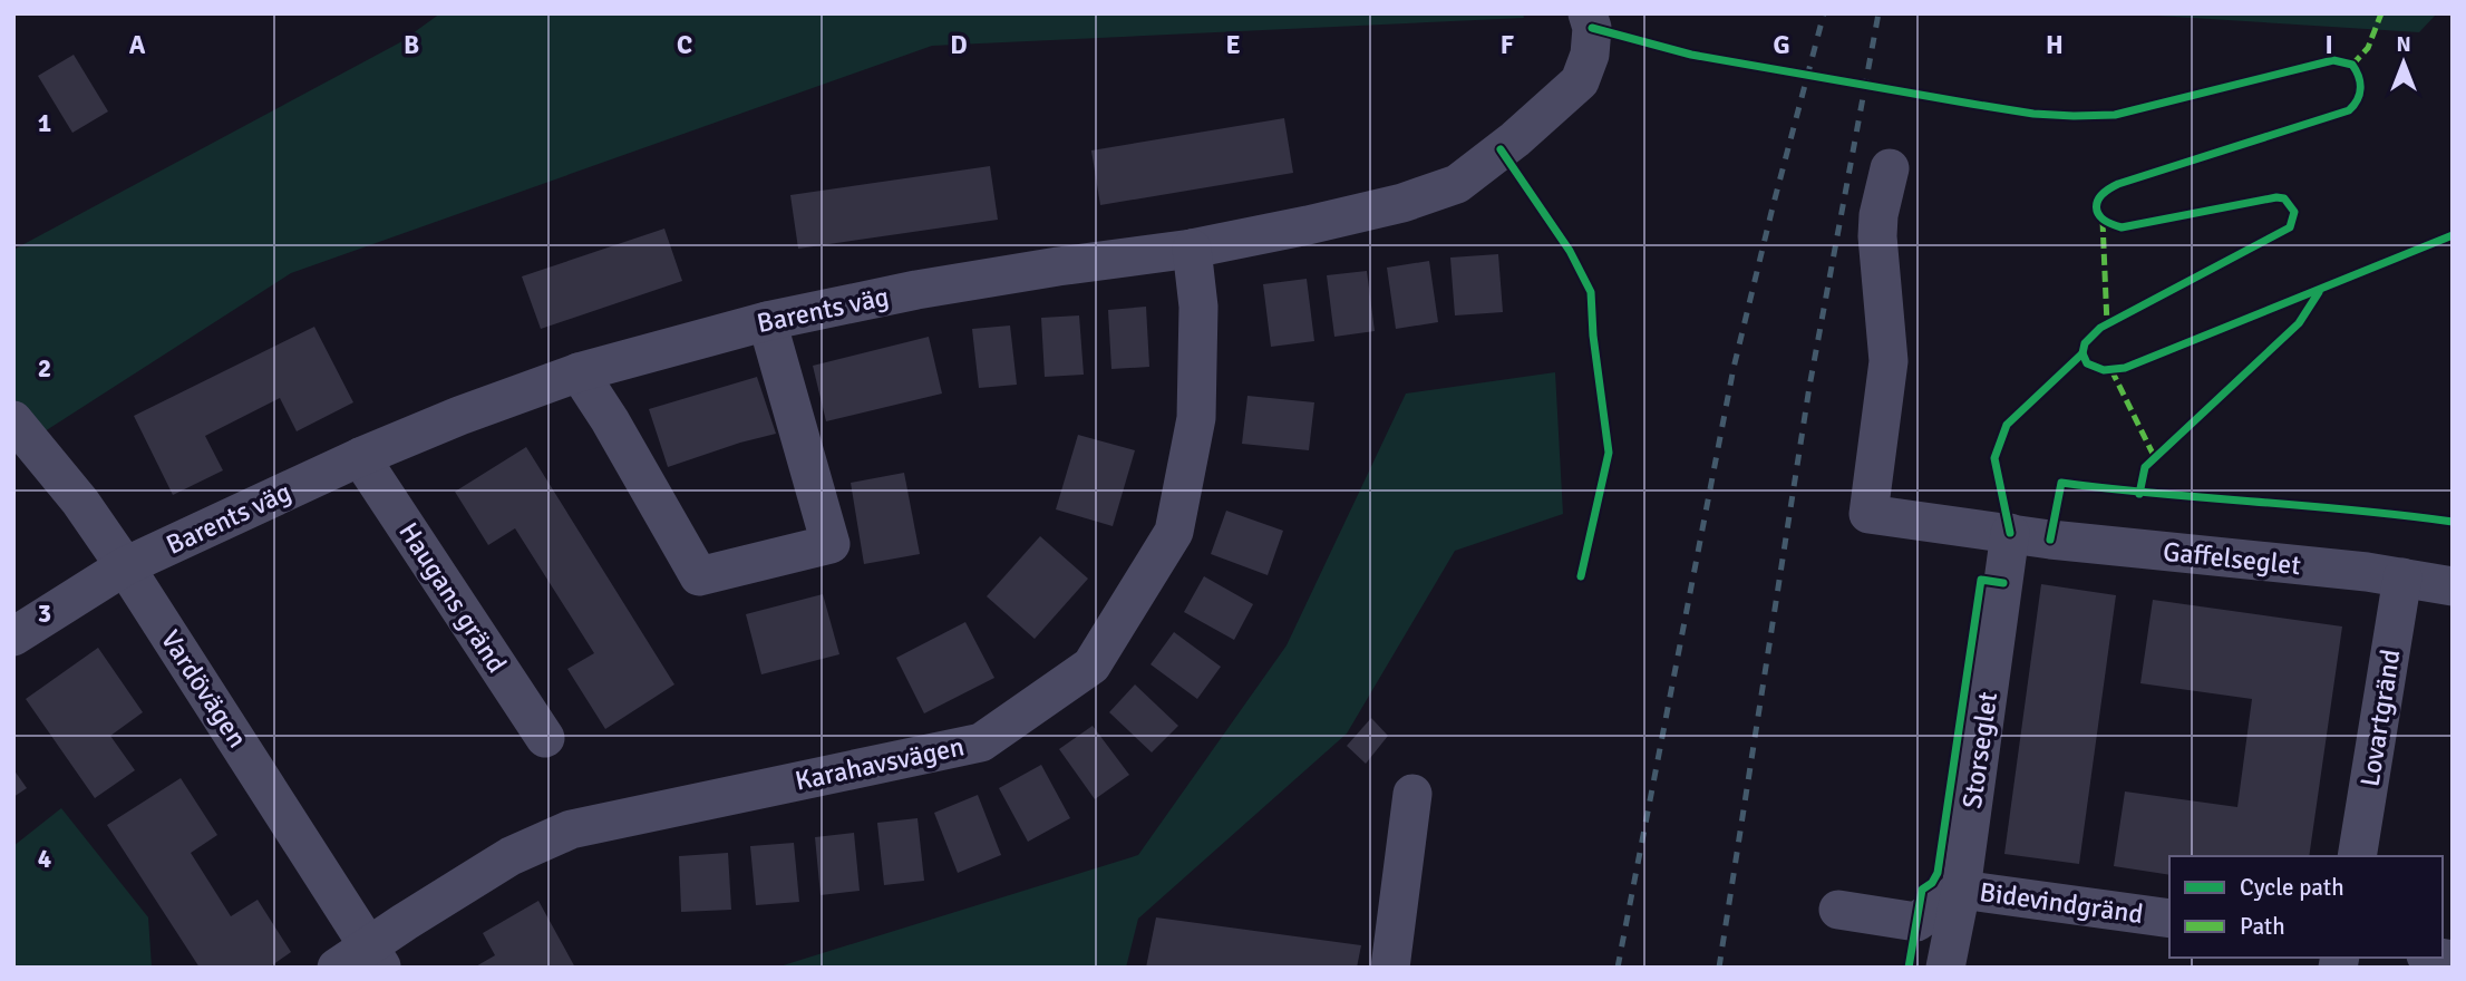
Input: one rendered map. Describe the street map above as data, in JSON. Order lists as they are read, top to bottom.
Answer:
{
  "streets": {
    "street": [
      "Barents väg",
      "Gaffelseglet",
      "Haugans gränd",
      "Vardövägen",
      "Lovartgränd",
      "Storseglet",
      "Karahavsvägen",
      "Bidevindgränd"
    ]
  },
  "crossings": [
    ["Barents väg", "Haugans gränd"],
    ["Barents väg", "Vardövägen"],
    ["Barents väg", "Karahavsvägen"],
    ["Gaffelseglet", "Lovartgränd"],
    ["Gaffelseglet", "Storseglet"],
    ["Vardövägen", "Karahavsvägen"],
    ["Storseglet", "Bidevindgränd"]
  ],
  "legend": ["Cycle path", "Path"],
  "north": "top",
  "grid": {
    "columns": [
      "A",
      "B",
      "C",
      "D",
      "E",
      "F",
      "G",
      "H",
      "I"
    ],
    "rows": [
      "1",
      "2",
      "3",
      "4"
    ]
  }
}
